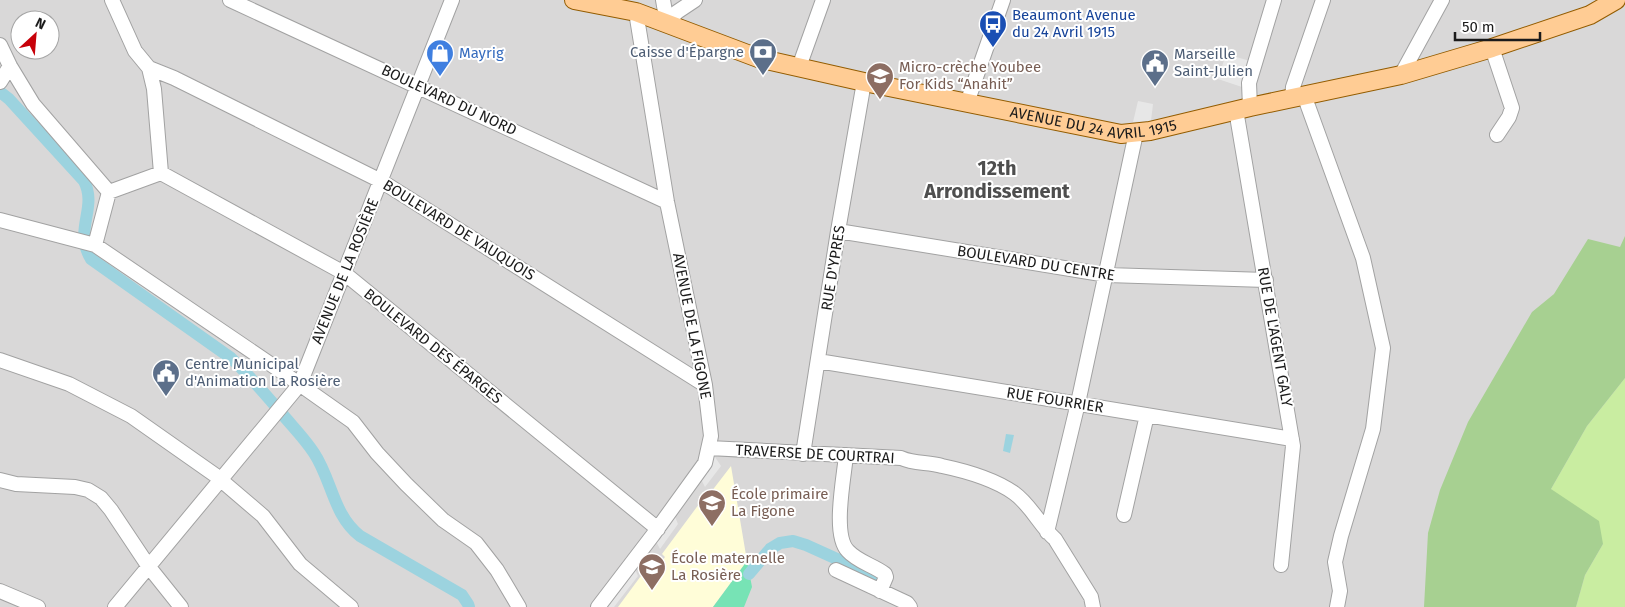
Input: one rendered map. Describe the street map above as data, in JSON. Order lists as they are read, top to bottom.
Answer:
{
  "streets": {
    "main road": ["AVENUE DU 24 AVRIL 1915"],
    "street": [
      "BOULEVARD DU NORD",
      "BOULEVARD DE VAUQUOIS",
      "BOULEVARD DU CENTRE",
      "RUE D'YPRES",
      "AVENUE DE LA ROSIÈRE",
      "AVENUE DE LA FIGONE",
      "RUE DE L'AGENT GALY",
      "BOULEVARD DES ÉPARGES",
      "RUE FOURRIER",
      "TRAVERSE DE COURTRAI"
    ]
  },
  "crossings": [
    ["BOULEVARD DU NORD", "AVENUE DE LA ROSIÈRE"],
    ["BOULEVARD DU NORD", "AVENUE DE LA FIGONE"],
    ["AVENUE DU 24 AVRIL 1915", "RUE D'YPRES"],
    ["AVENUE DU 24 AVRIL 1915", "AVENUE DE LA FIGONE"],
    ["AVENUE DU 24 AVRIL 1915", "RUE DE L'AGENT GALY"],
    ["BOULEVARD DE VAUQUOIS", "AVENUE DE LA ROSIÈRE"],
    ["BOULEVARD DE VAUQUOIS", "AVENUE DE LA FIGONE"],
    ["BOULEVARD DU CENTRE", "RUE D'YPRES"],
    ["BOULEVARD DU CENTRE", "RUE DE L'AGENT GALY"],
    ["RUE D'YPRES", "RUE FOURRIER"],
    ["RUE D'YPRES", "TRAVERSE DE COURTRAI"],
    ["AVENUE DE LA ROSIÈRE", "BOULEVARD DES ÉPARGES"],
    ["AVENUE DE LA FIGONE", "BOULEVARD DES ÉPARGES"],
    ["AVENUE DE LA FIGONE", "TRAVERSE DE COURTRAI"],
    ["RUE DE L'AGENT GALY", "RUE FOURRIER"]
  ],
  "districts": ["12th Arrondissement"],
  "places": {
    "bus stop": ["Beaumont Avenue du 24 Avril 1915"],
    "bank": ["Caisse d'Épargne"],
    "shop": ["Mayrig"],
    "public building": ["Marseille Saint-Julien", "Centre Municipal d'Animation La Rosière"],
    "school or university": ["Micro-crèche Youbee For Kids “Anahit”", "École primaire La Figone", "École maternelle La Rosière"]
  },
  "scale_bar": "50 m",
  "north": "top right"
}
